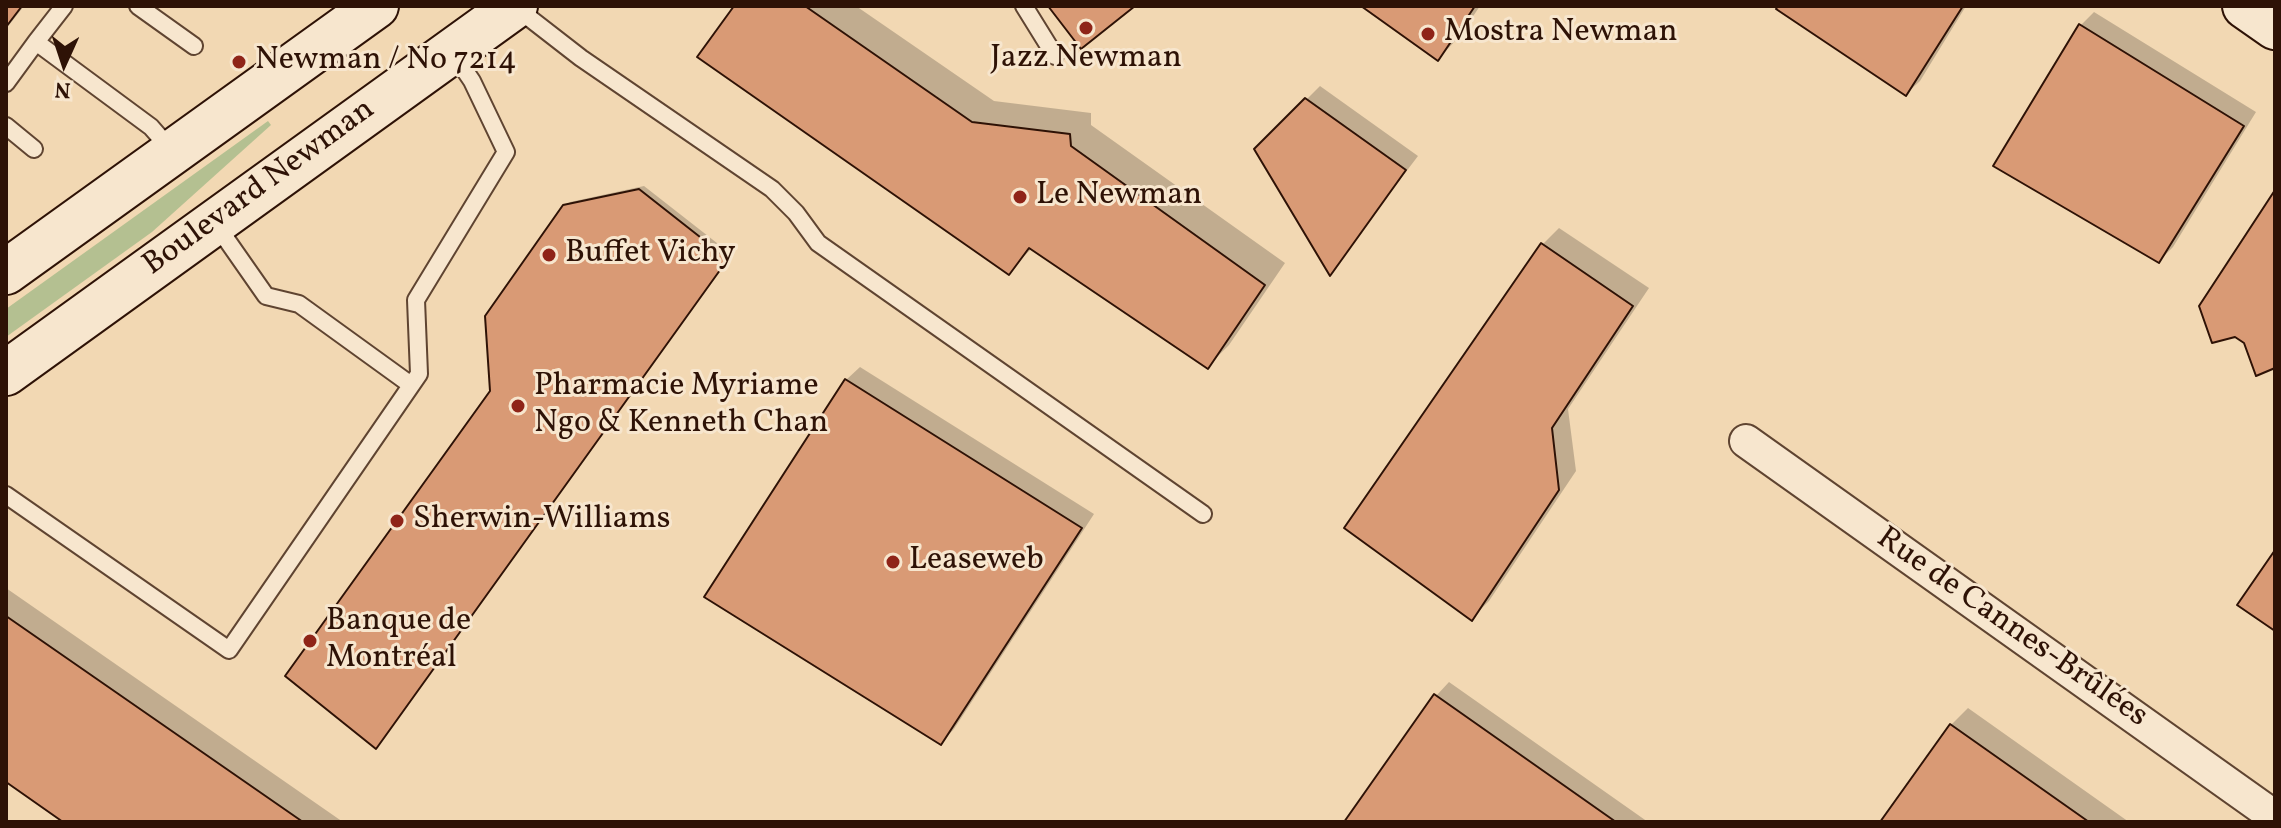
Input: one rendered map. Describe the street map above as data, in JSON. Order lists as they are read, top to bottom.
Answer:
{
  "streets": {
    "main road": ["Boulevard Newman"],
    "street": ["Rue de Cannes-Brûlées"]
  },
  "places": [
    "Jazz Newman",
    "Mostra Newman",
    "Newman / No 7214",
    "Le Newman",
    "Buffet Vichy",
    "Pharmacie Myriame Ngo & Kenneth Chan",
    "Sherwin-Williams",
    "Leaseweb",
    "Banque de Montréal"
  ],
  "north": "bottom"
}
